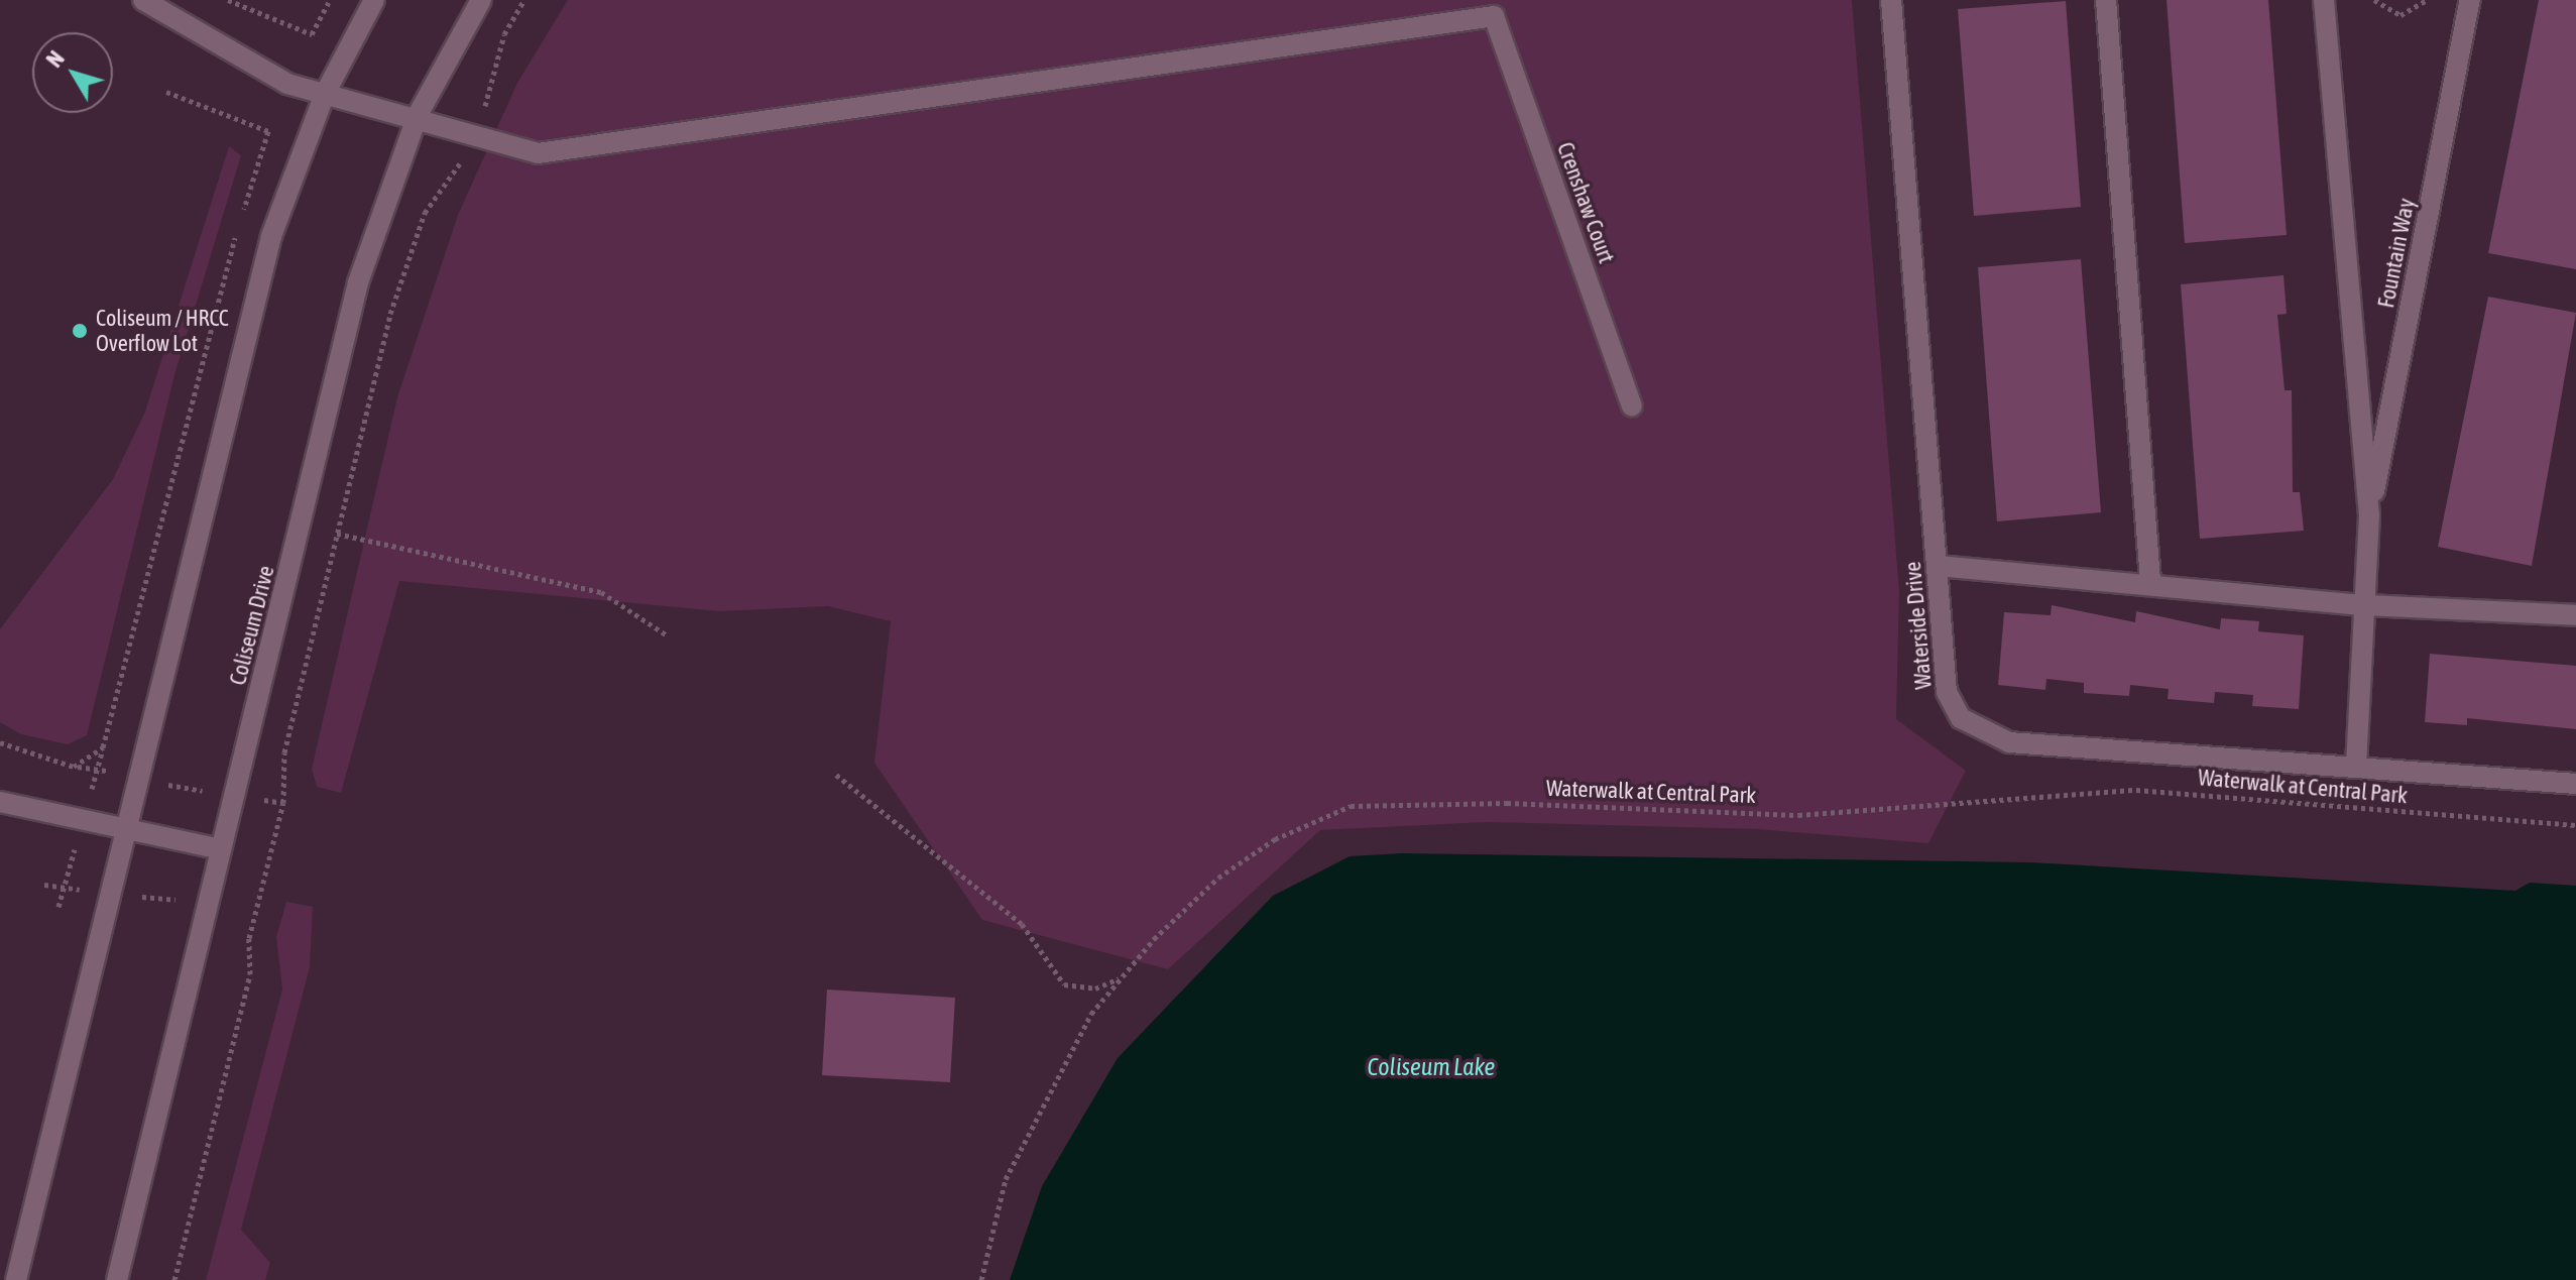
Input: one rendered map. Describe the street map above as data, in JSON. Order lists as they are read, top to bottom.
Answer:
{
  "streets": {
    "street": [
      "Crenshaw Court",
      "Fountain Way",
      "Coliseum Drive",
      "Waterside Drive"
    ],
    "path": ["Waterwalk at Central Park"]
  },
  "crossings": [
    ["Fountain Way", "Waterside Drive"]
  ],
  "water": ["Coliseum Lake"],
  "places": ["Coliseum / HRCC Overflow Lot"],
  "north": "top left"
}
